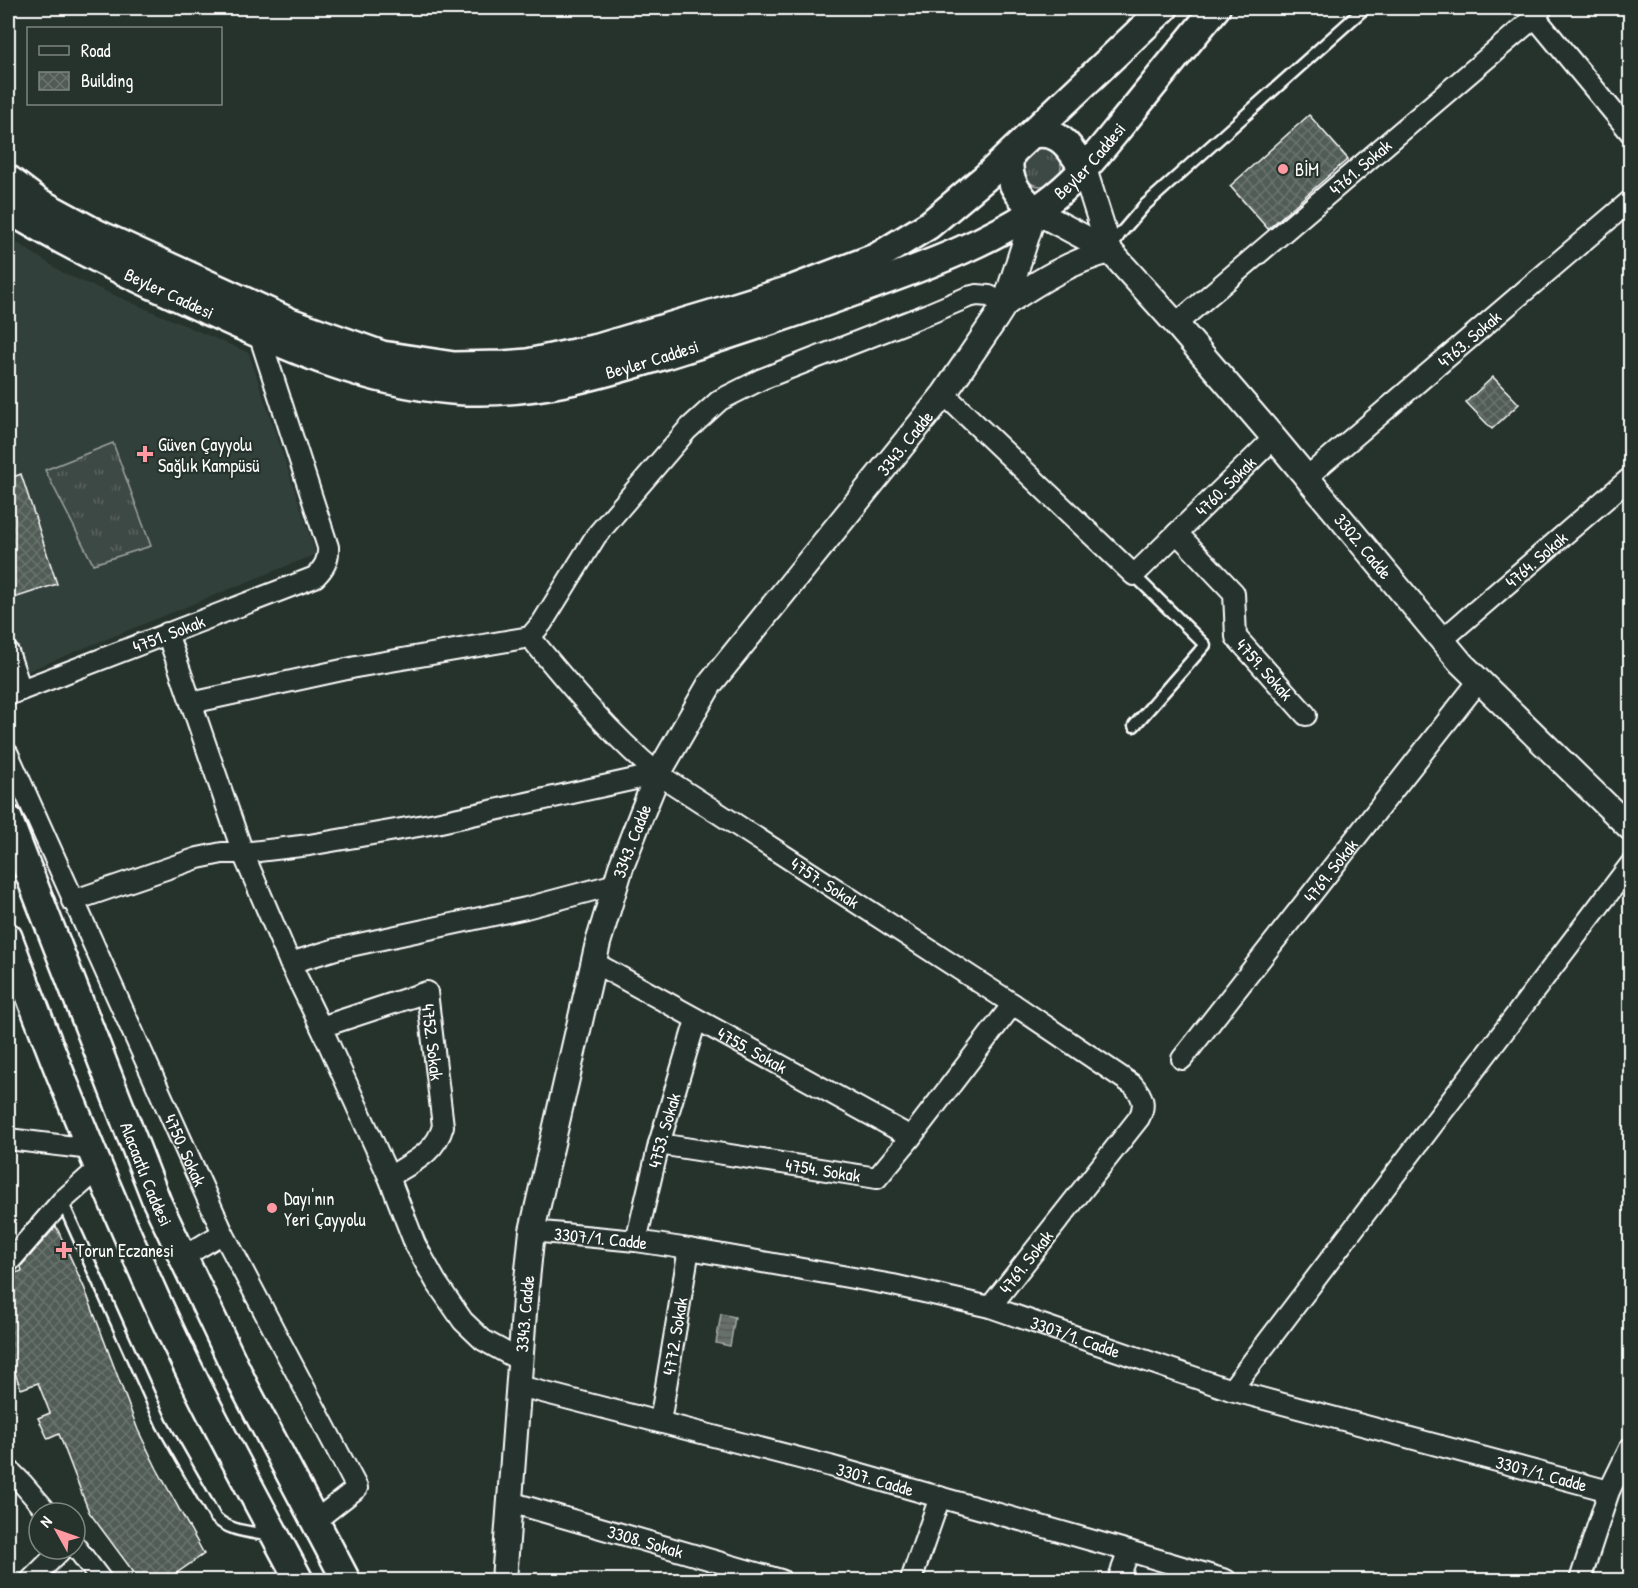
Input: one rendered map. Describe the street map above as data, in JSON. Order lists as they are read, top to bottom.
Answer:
{
  "streets": {
    "main road": ["Beyler Caddesi", "Alacaatlı Caddesi"],
    "street": [
      "4761. Sokak",
      "4763. Sokak",
      "3343. Cadde",
      "4760. Sokak",
      "3302. Cadde",
      "4764. Sokak",
      "4751. Sokak",
      "4759. Sokak",
      "4769. Sokak",
      "4757. Sokak",
      "4752. Sokak",
      "4755. Sokak",
      "4753. Sokak",
      "4750. Sokak",
      "4754. Sokak",
      "3307/1. Cadde",
      "4772. Sokak",
      "3307. Cadde",
      "3308. Sokak"
    ]
  },
  "crossings": [
    ["Beyler Caddesi", "3343. Cadde"],
    ["Beyler Caddesi", "3302. Cadde"],
    ["Beyler Caddesi", "4751. Sokak"],
    ["4761. Sokak", "3302. Cadde"],
    ["4763. Sokak", "3302. Cadde"],
    ["3343. Cadde", "3302. Cadde"],
    ["3343. Cadde", "4757. Sokak"],
    ["3343. Cadde", "4755. Sokak"],
    ["3343. Cadde", "3307/1. Cadde"],
    ["3343. Cadde", "3307. Cadde"],
    ["3343. Cadde", "3308. Sokak"],
    ["4760. Sokak", "3302. Cadde"],
    ["4760. Sokak", "4759. Sokak"],
    ["3302. Cadde", "4764. Sokak"],
    ["3302. Cadde", "4769. Sokak"],
    ["4769. Sokak", "4757. Sokak"],
    ["4769. Sokak", "3307/1. Cadde"],
    ["4757. Sokak", "4754. Sokak"],
    ["4755. Sokak", "4753. Sokak"],
    ["4755. Sokak", "4754. Sokak"],
    ["4753. Sokak", "4754. Sokak"],
    ["4753. Sokak", "3307/1. Cadde"],
    ["4750. Sokak", "Alacaatlı Caddesi"],
    ["3307/1. Cadde", "4772. Sokak"],
    ["4772. Sokak", "3307. Cadde"]
  ],
  "places": {
    "other": ["BİM", "Dayı'nın Yeri Çayyolu"],
    "health": ["Güven Çayyolu Sağlık Kampüsü", "Torun Eczanesi"]
  },
  "legend": ["Road", "Building"],
  "north": "top left"
}
